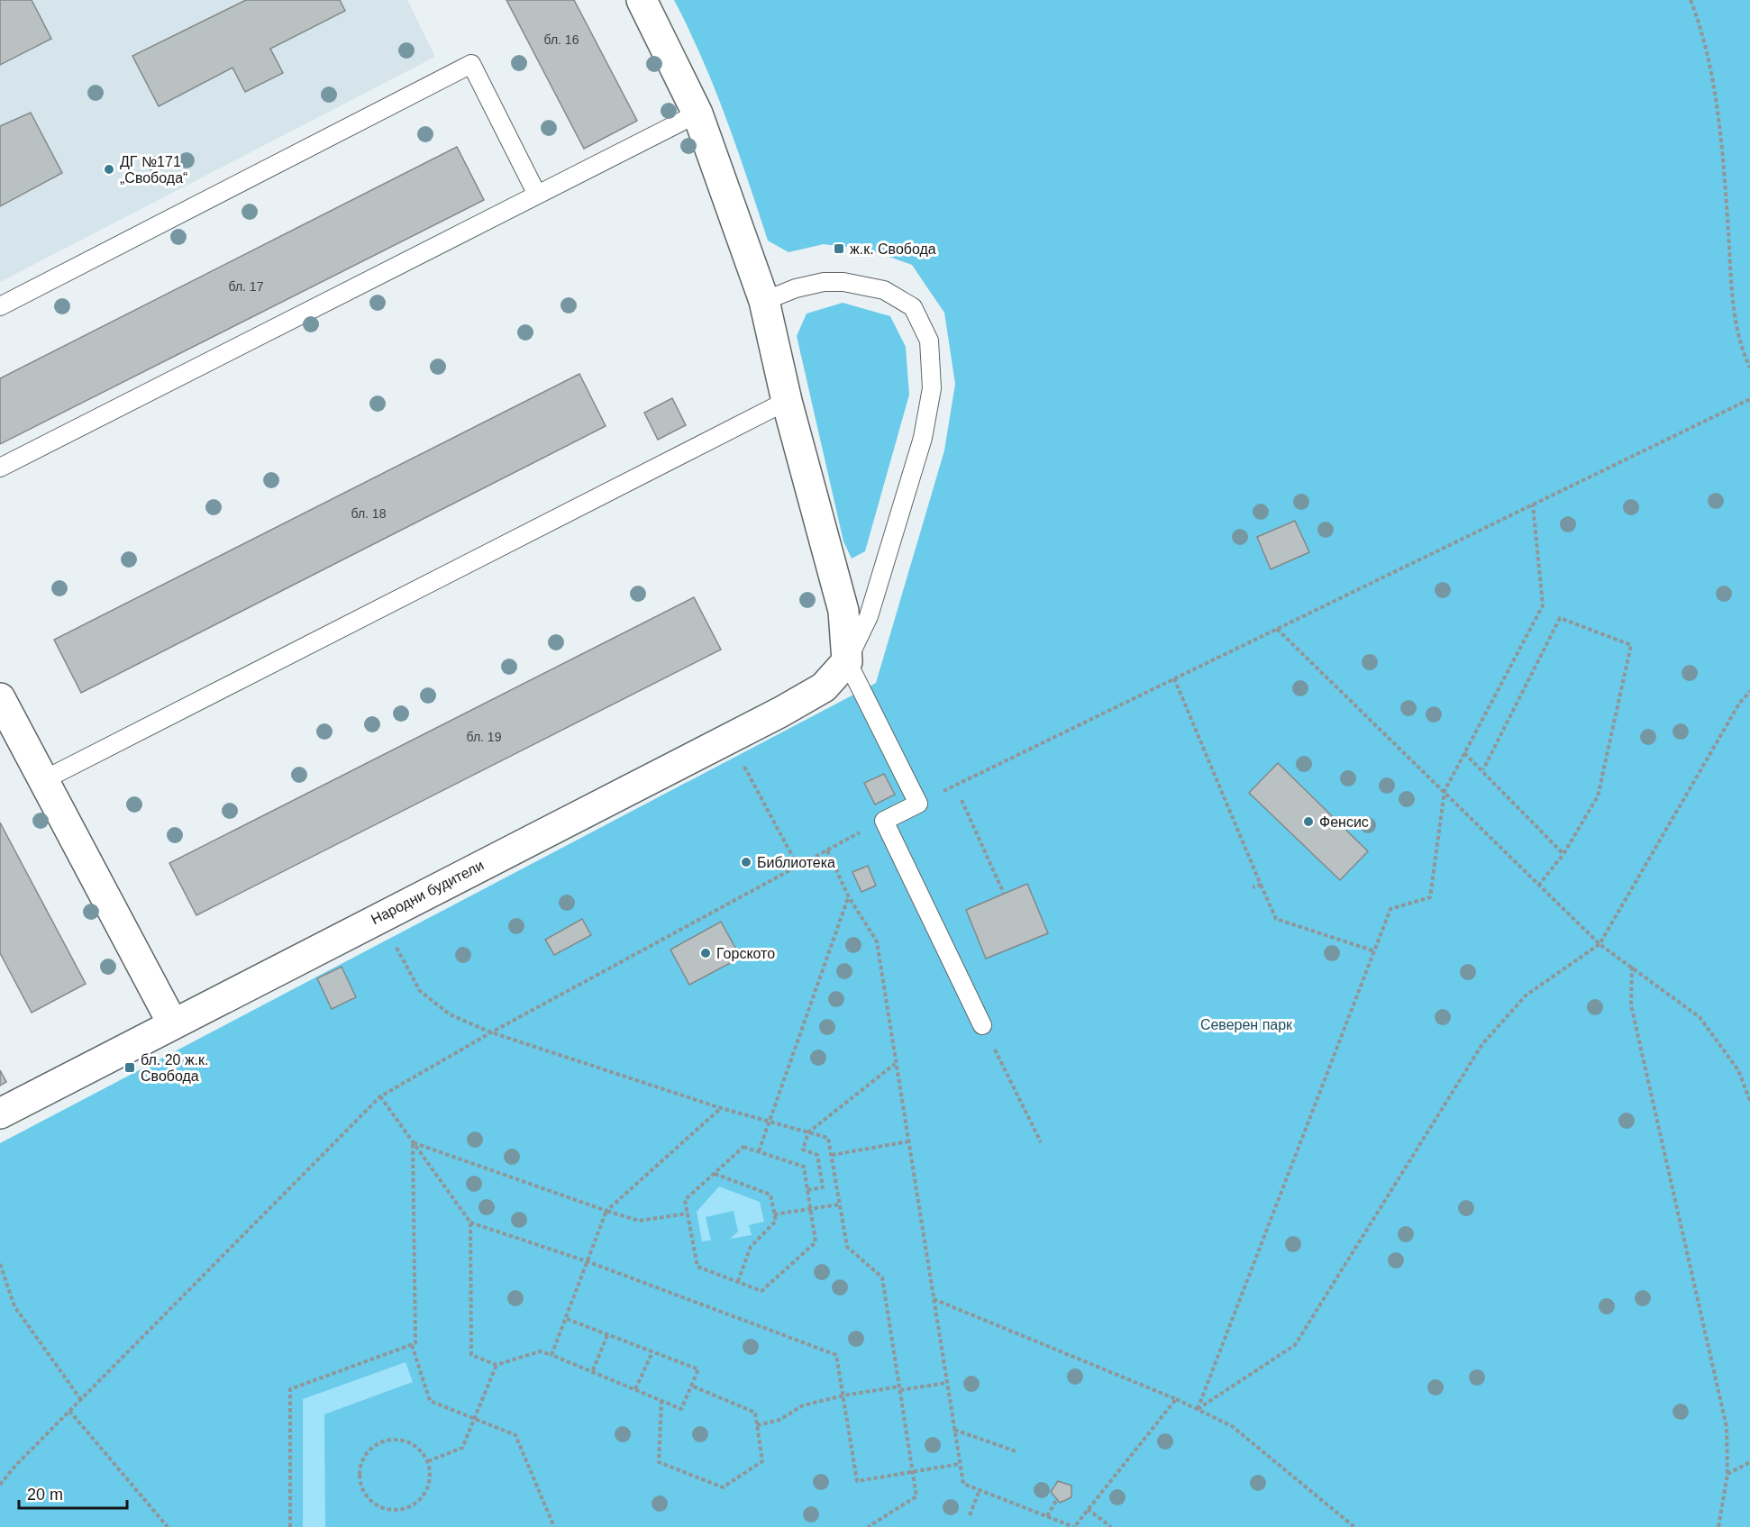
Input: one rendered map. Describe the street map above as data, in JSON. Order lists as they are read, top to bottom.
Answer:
{
  "streets": {
    "street": ["Народни будители"]
  },
  "parks": ["Северен парк"],
  "places": {
    "other": [
      "ДГ №171 „Свобода“",
      "Фенсис",
      "Библиотека",
      "Горското"
    ],
    "transit": ["ж.к. Свобода", "бл. 20 ж.к. Свобода"]
  },
  "house_numbers": [
    "бл. 16",
    "бл. 17",
    "бл. 18",
    "бл. 19"
  ],
  "scale_bar": "20 m"
}
